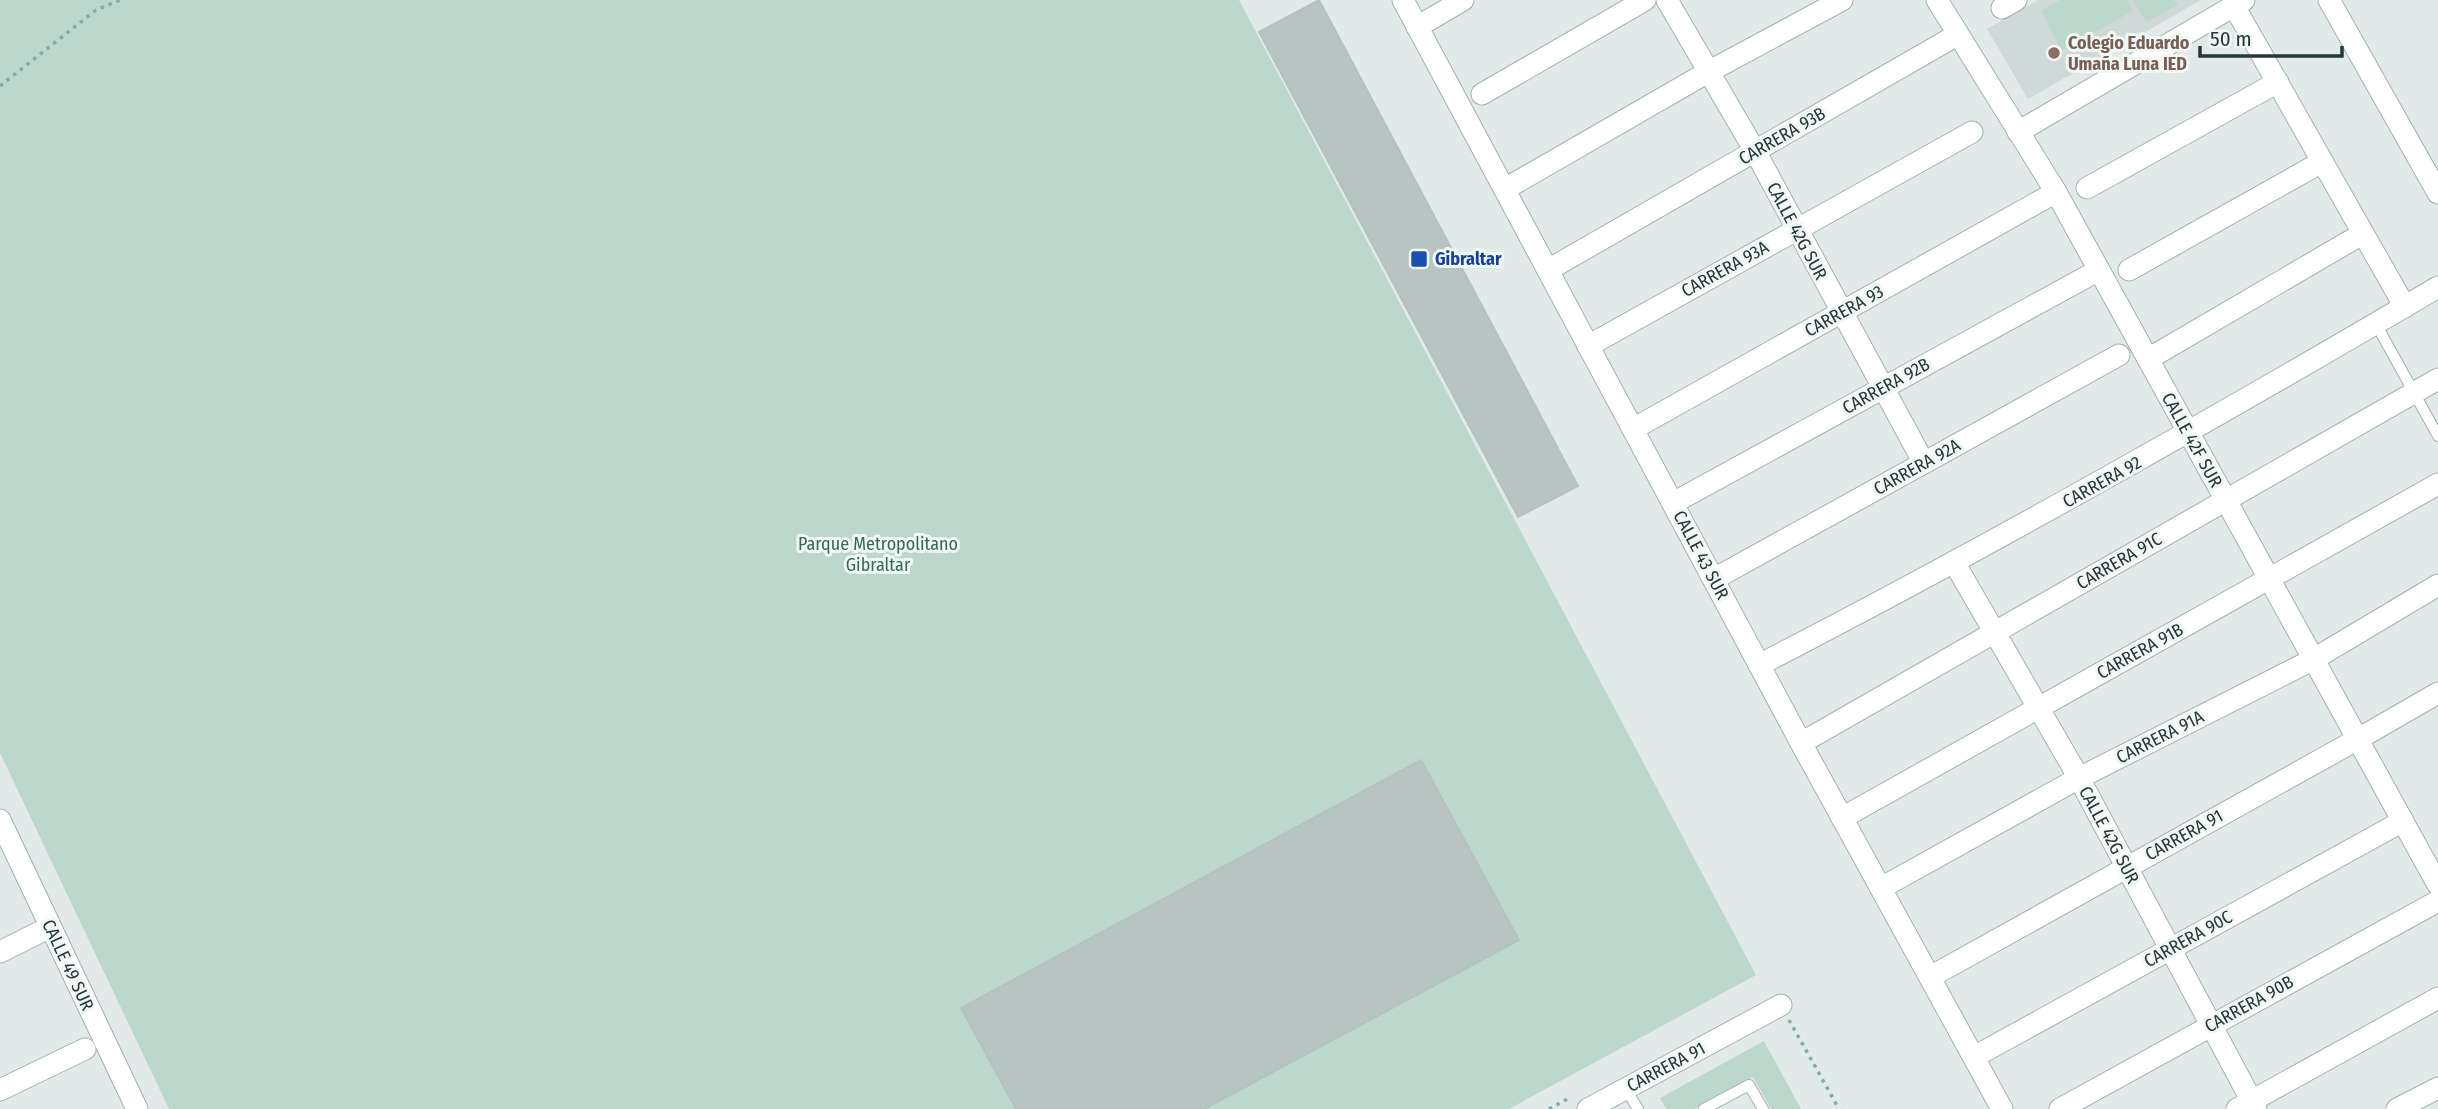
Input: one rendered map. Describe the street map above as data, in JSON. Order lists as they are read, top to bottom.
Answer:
{
  "streets": {
    "street": [
      "CARRERA 93B",
      "CALLE 42G SUR",
      "CARRERA 93A",
      "CARRERA 93",
      "CARRERA 92B",
      "CALLE 42F SUR",
      "CARRERA 92A",
      "CARRERA 92",
      "CALLE 43 SUR",
      "CARRERA 91C",
      "CARRERA 91B",
      "CARRERA 91A",
      "CARRERA 91",
      "CARRERA 90C",
      "CALLE 49 SUR",
      "CARRERA 90B"
    ]
  },
  "crossings": [
    ["CARRERA 93B", "CALLE 42G SUR"],
    ["CARRERA 93B", "CALLE 42F SUR"],
    ["CARRERA 93B", "CALLE 43 SUR"],
    ["CALLE 42G SUR", "CARRERA 93A"],
    ["CALLE 42G SUR", "CARRERA 93"],
    ["CALLE 42G SUR", "CARRERA 92B"],
    ["CALLE 42G SUR", "CARRERA 92A"],
    ["CALLE 42G SUR", "CARRERA 92"],
    ["CALLE 42G SUR", "CARRERA 91C"],
    ["CALLE 42G SUR", "CARRERA 91B"],
    ["CALLE 42G SUR", "CARRERA 91A"],
    ["CALLE 42G SUR", "CARRERA 91"],
    ["CALLE 42G SUR", "CARRERA 90C"],
    ["CALLE 42G SUR", "CARRERA 90B"],
    ["CARRERA 93A", "CALLE 43 SUR"],
    ["CARRERA 93", "CALLE 42F SUR"],
    ["CARRERA 93", "CALLE 43 SUR"],
    ["CARRERA 92B", "CALLE 42F SUR"],
    ["CARRERA 92B", "CALLE 43 SUR"],
    ["CALLE 42F SUR", "CARRERA 92"],
    ["CALLE 42F SUR", "CARRERA 91C"],
    ["CALLE 42F SUR", "CARRERA 91B"],
    ["CALLE 42F SUR", "CARRERA 91A"],
    ["CALLE 42F SUR", "CARRERA 91"],
    ["CALLE 42F SUR", "CARRERA 90C"],
    ["CARRERA 92A", "CALLE 43 SUR"],
    ["CARRERA 92", "CALLE 43 SUR"],
    ["CALLE 43 SUR", "CARRERA 91C"],
    ["CALLE 43 SUR", "CARRERA 91B"],
    ["CALLE 43 SUR", "CARRERA 91A"],
    ["CALLE 43 SUR", "CARRERA 91"],
    ["CALLE 43 SUR", "CARRERA 90C"]
  ],
  "parks": ["Parque Metropolitano Gibraltar"],
  "places": {
    "other": ["Colegio Eduardo Umaña Luna IED"],
    "transit": ["Gibraltar"]
  },
  "scale_bar": "50 m"
}
